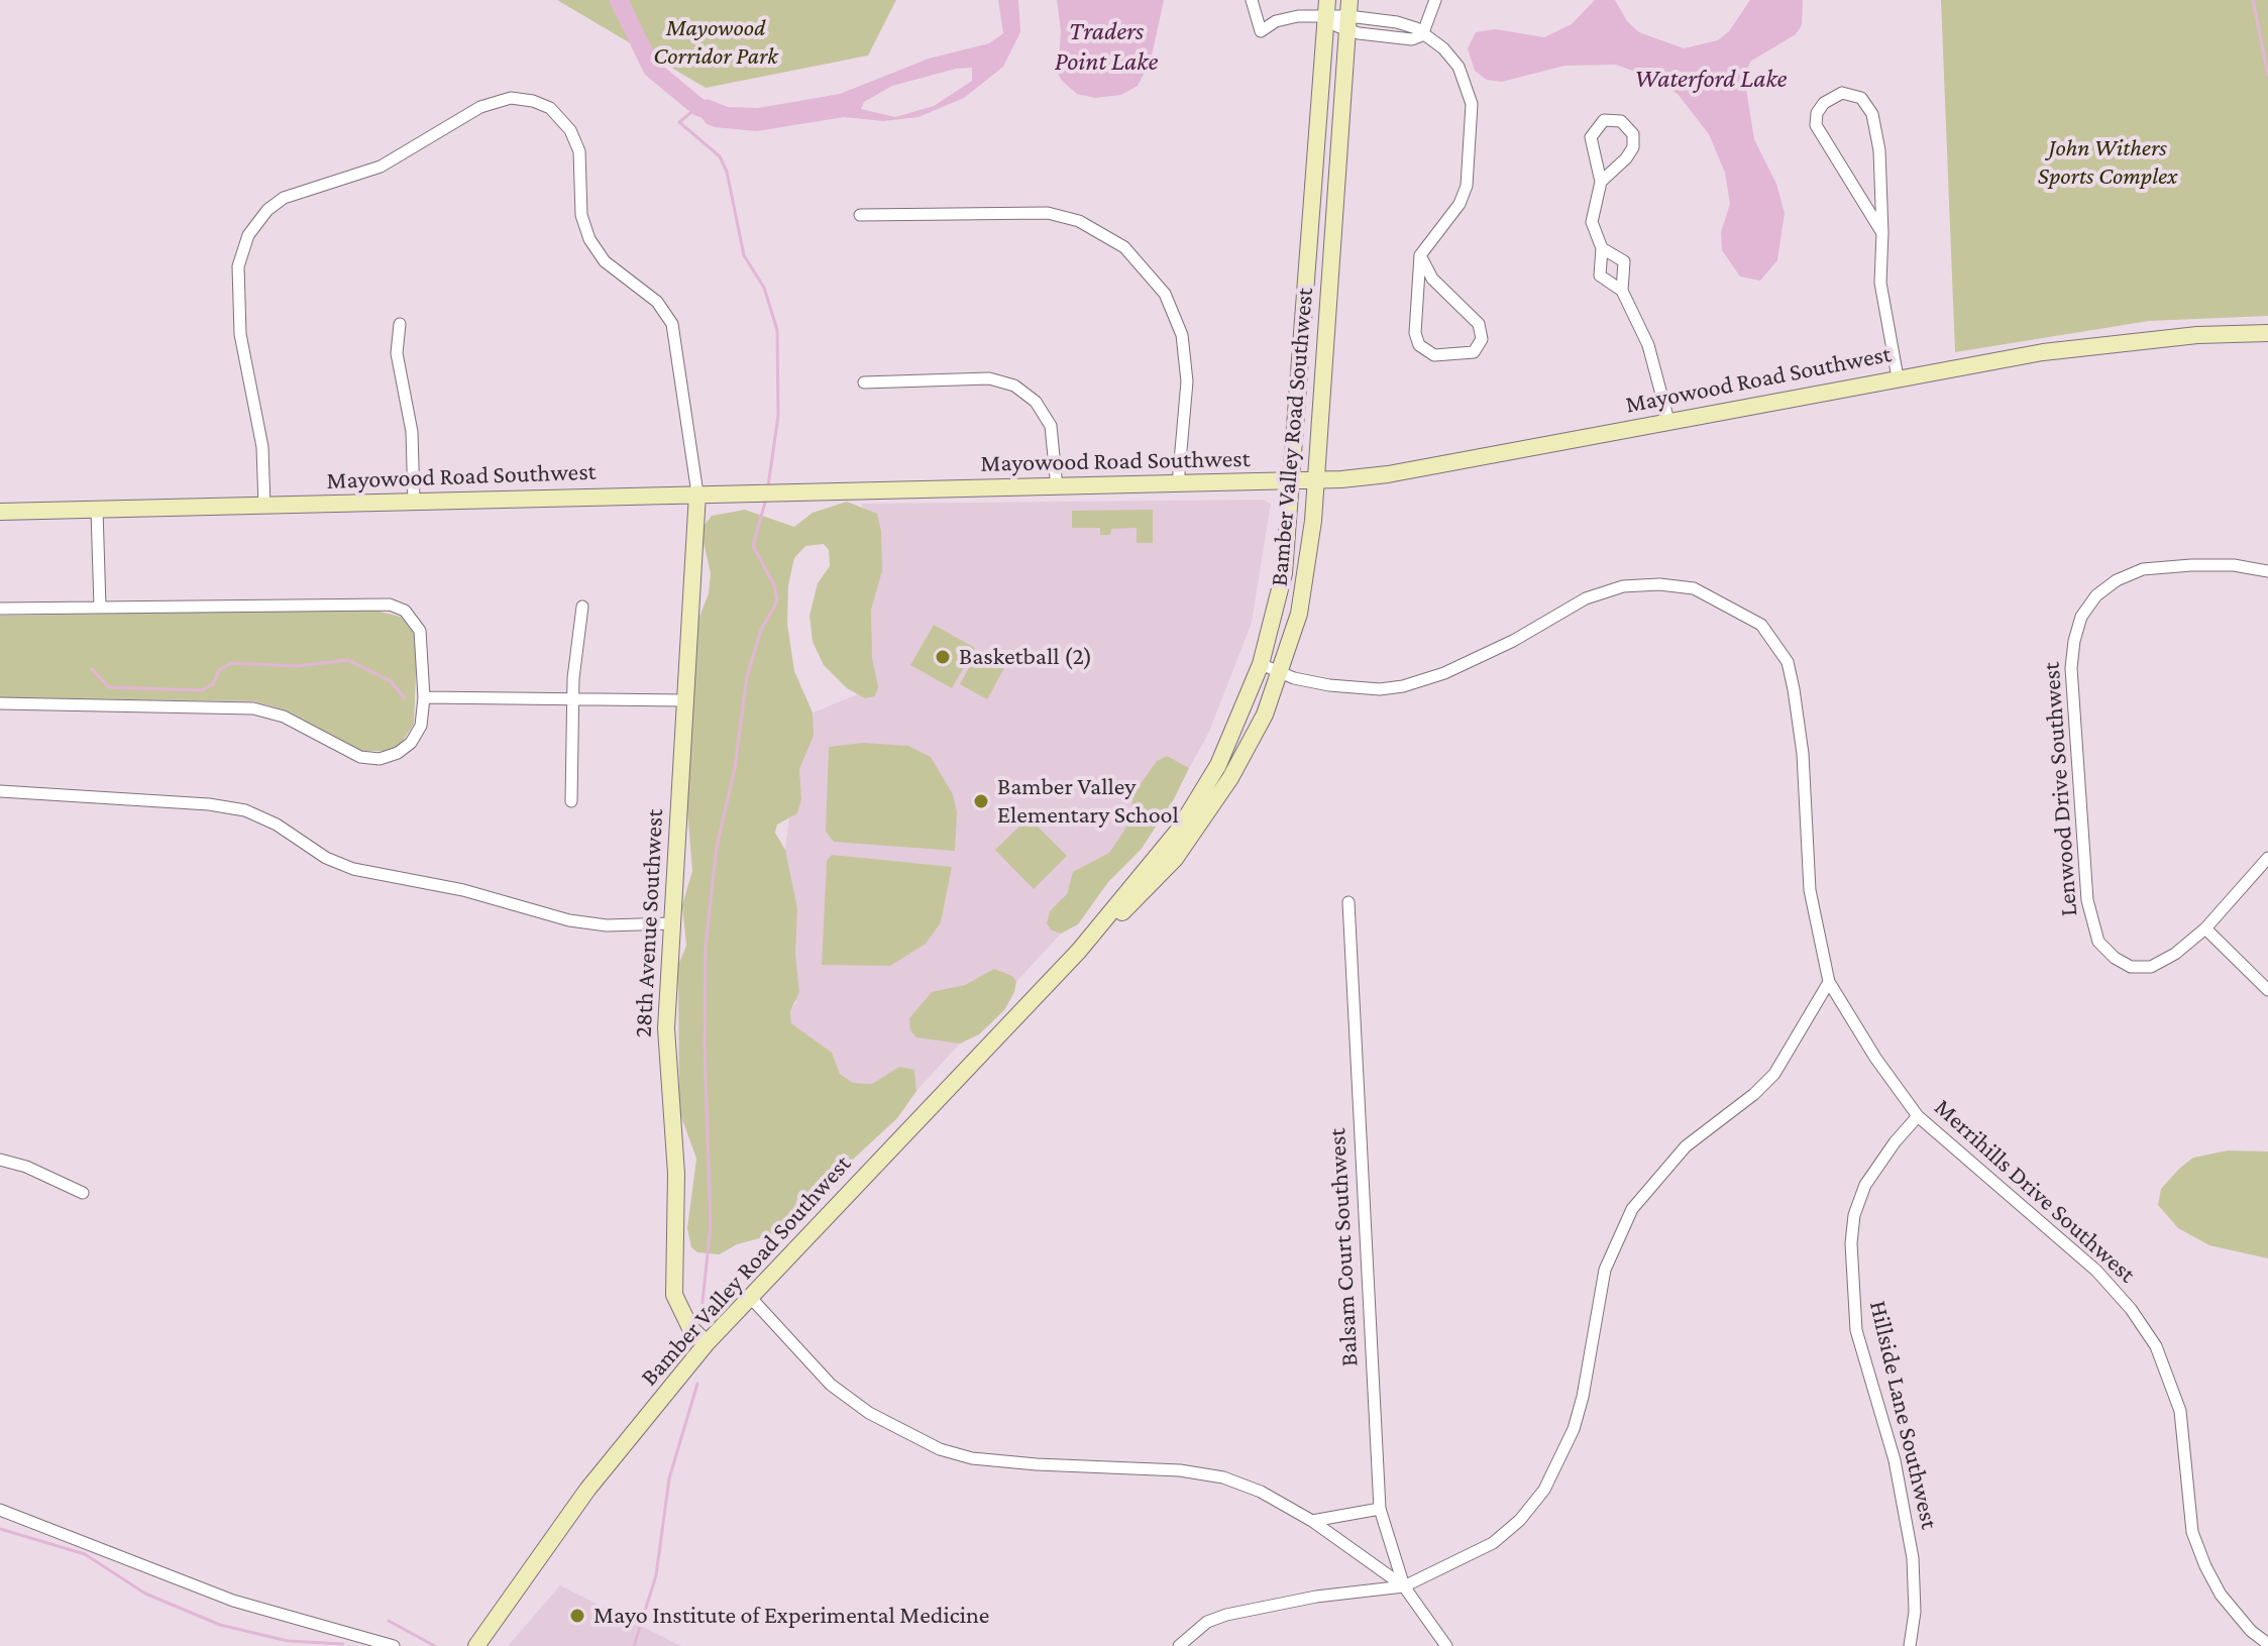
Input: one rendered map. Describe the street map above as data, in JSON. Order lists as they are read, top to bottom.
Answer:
{
  "streets": {
    "street": [
      "Mayowood Road Southwest",
      "Bamber Valley Road Southwest",
      "Lenwood Drive Southwest",
      "28th Avenue Southwest",
      "Merrihills Drive Southwest",
      "Balsam Court Southwest",
      "Hillside Lane Southwest"
    ]
  },
  "crossings": [
    ["Mayowood Road Southwest", "Bamber Valley Road Southwest"],
    ["Mayowood Road Southwest", "28th Avenue Southwest"],
    ["Bamber Valley Road Southwest", "28th Avenue Southwest"],
    ["Bamber Valley Road Southwest", "Merrihills Drive Southwest"],
    ["Merrihills Drive Southwest", "Hillside Lane Southwest"]
  ],
  "water": ["Traders Point Lake", "Waterford Lake"],
  "parks": ["Mayowood Corridor Park", "John Withers Sports Complex"],
  "places": ["Basketball (2)", "Bamber Valley Elementary School", "Mayo Institute of Experimental Medicine"]
}
